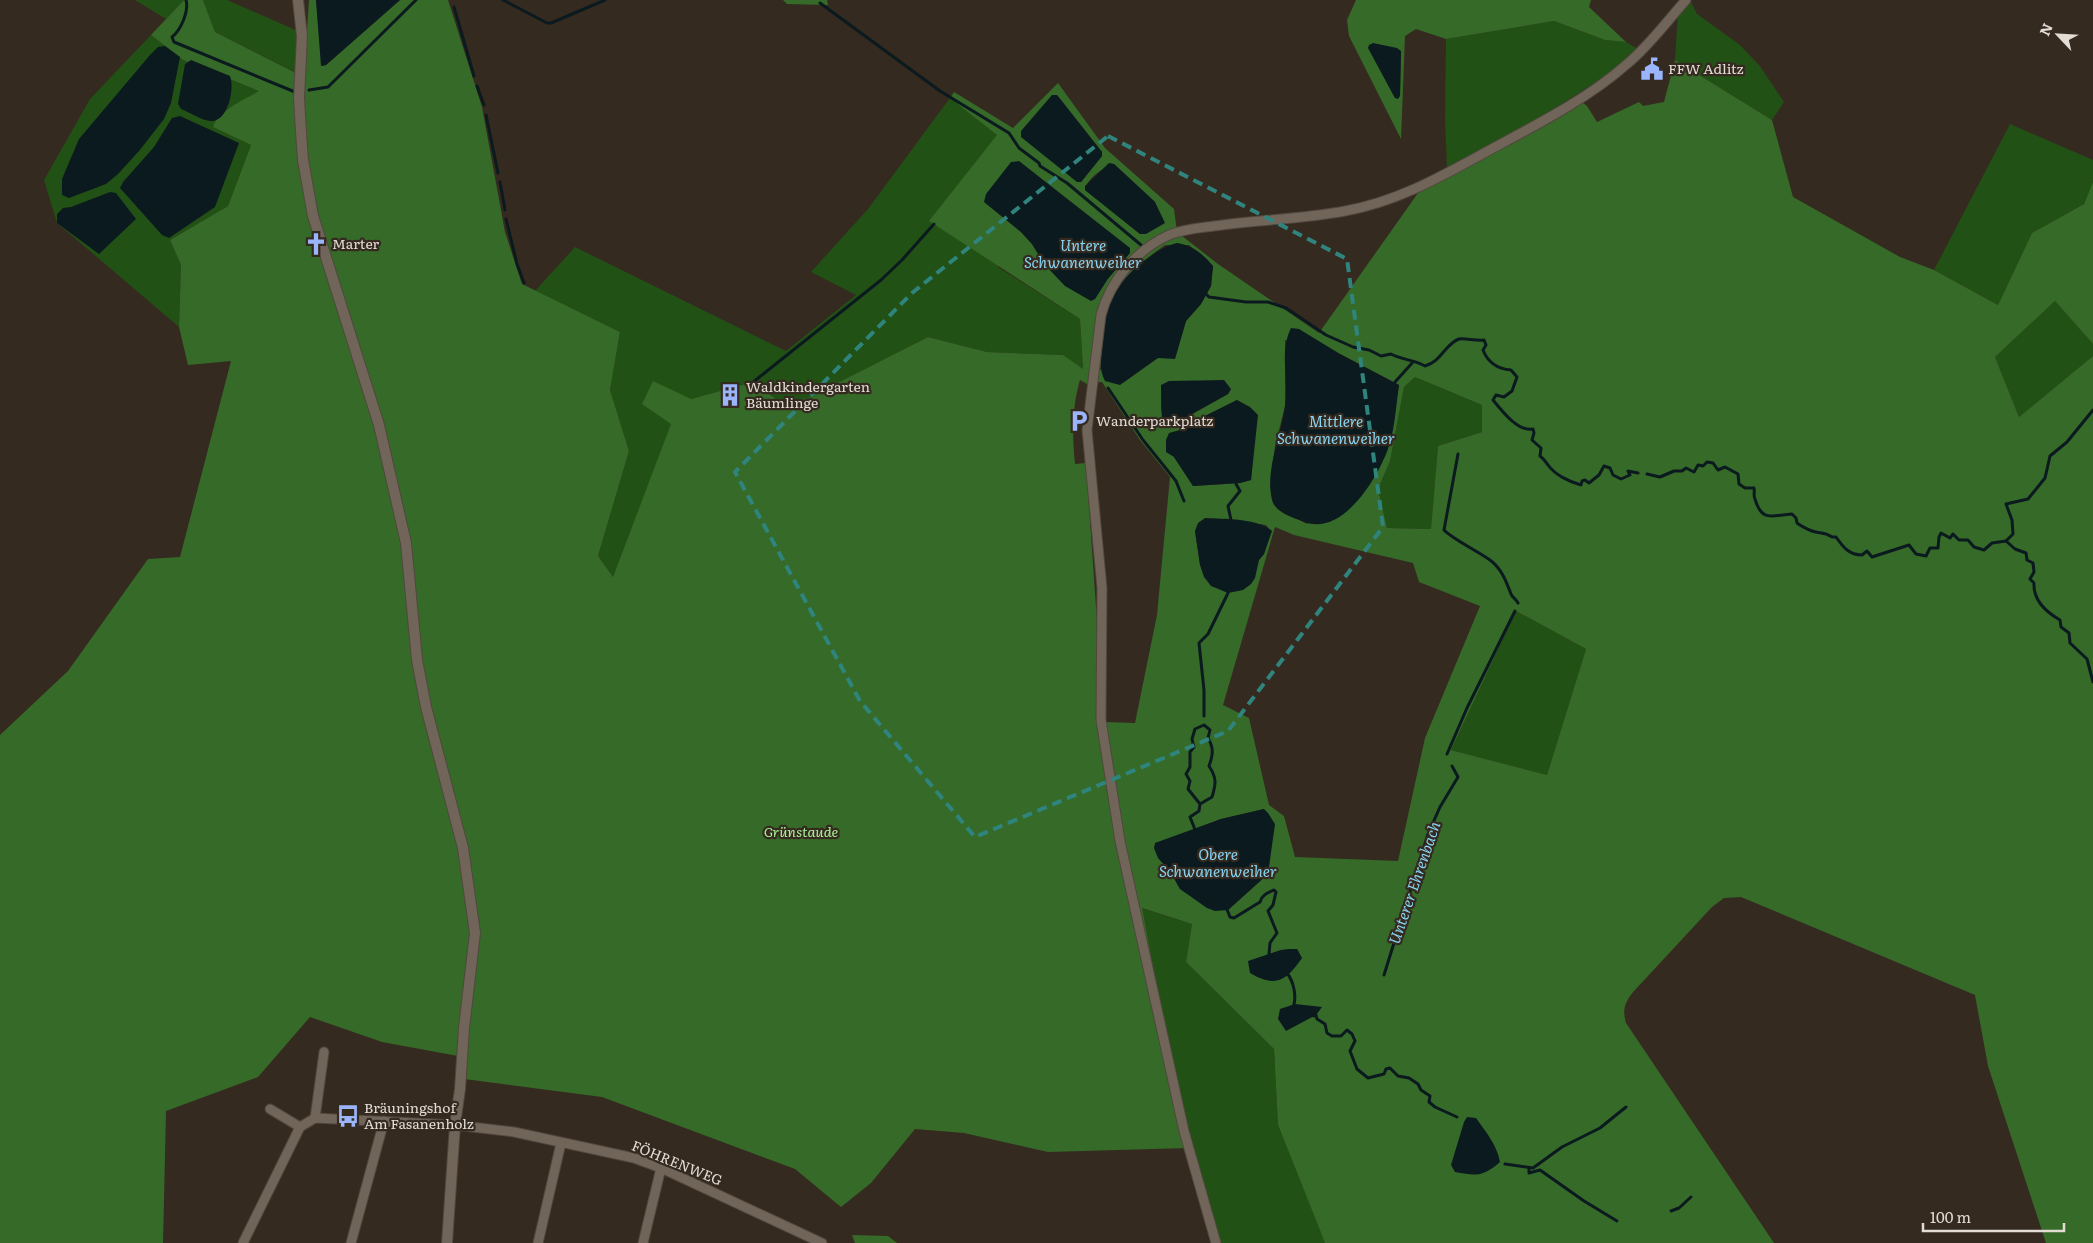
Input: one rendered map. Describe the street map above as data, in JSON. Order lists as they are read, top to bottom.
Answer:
{
  "streets": {
    "street": ["FÖHRENWEG"]
  },
  "water": [
    "Untere Schwanenweiher",
    "Mittlere Schwanenweiher",
    "Obere Schwanenweiher",
    "Unterer Ehrenbach"
  ],
  "parks": ["Grünstaude"],
  "places": {
    "public building": ["FFW Adlitz"],
    "church": ["Marter"],
    "building": ["Waldkindergarten Bäumlinge"],
    "parking": ["Wanderparkplatz"],
    "bus stop": ["Bräuningshof Am Fasanenholz"]
  },
  "scale_bar": "100 m",
  "north": "top left"
}
